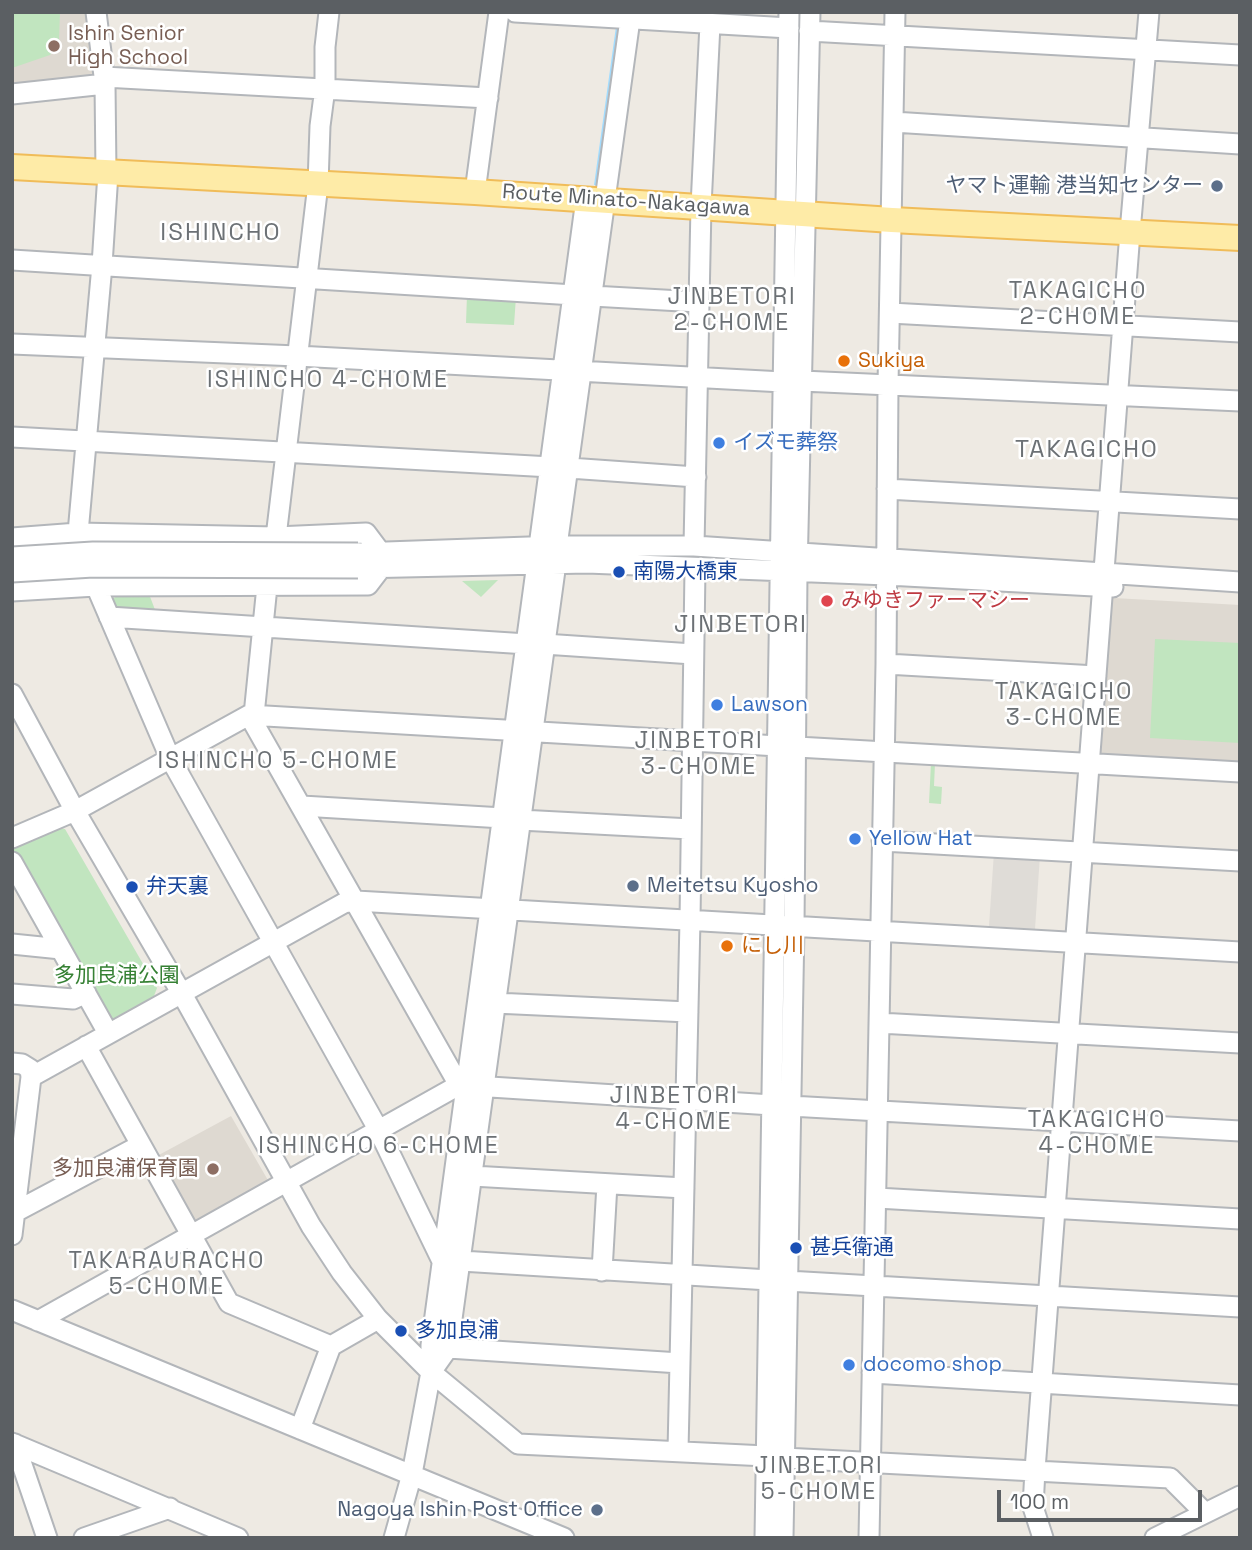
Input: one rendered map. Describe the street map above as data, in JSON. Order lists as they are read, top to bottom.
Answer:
{
  "streets": {
    "main road": ["Route Minato-Nakagawa"]
  },
  "districts": [
    "ISHINCHO",
    "TAKAGICHO 2-CHOME",
    "JINBETORI 2-CHOME",
    "ISHINCHO 4-CHOME",
    "TAKAGICHO",
    "JINBETORI",
    "TAKAGICHO 3-CHOME",
    "JINBETORI 3-CHOME",
    "ISHINCHO 5-CHOME",
    "JINBETORI 4-CHOME",
    "TAKAGICHO 4-CHOME",
    "ISHINCHO 6-CHOME",
    "TAKARAURACHO 5-CHOME",
    "JINBETORI 5-CHOME"
  ],
  "parks": ["多加良浦公園"],
  "places": [
    "Ishin Senior High School",
    "ヤマト運輸 港当知センター",
    "Sukiya",
    "イズモ葬祭",
    "南陽大橋東",
    "みゆきファーマシー",
    "Lawson",
    "Yellow Hat",
    "Meitetsu Kyosho",
    "弁天裏",
    "にし川",
    "多加良浦保育園",
    "甚兵衛通",
    "多加良浦",
    "docomo shop",
    "Nagoya Ishin Post Office"
  ],
  "scale_bar": "100 m"
}
